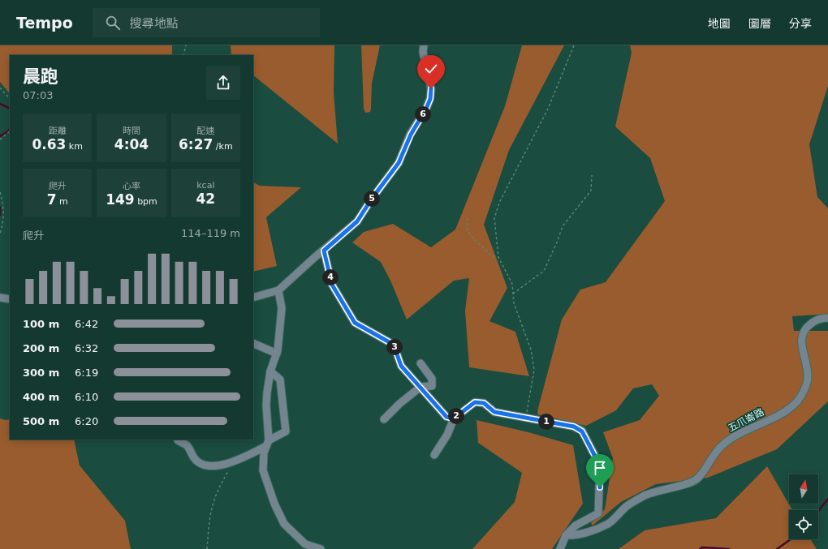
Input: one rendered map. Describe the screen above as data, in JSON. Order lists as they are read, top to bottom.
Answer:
{
  "streets": {
    "street": ["五爪崙路"]
  },
  "north": "top",
  "page": {
    "header": "Tempo",
    "search": "搜尋地點",
    "nav": ["地圖", "圖層", "分享"],
    "heading": ["晨跑", "07:03"],
    "pins": [
      "6",
      "5",
      "4",
      "3",
      "2",
      "1"
    ],
    "stats": [
      ["距離", "0.63 km"],
      ["時間", "4:04"],
      ["配速", "6:27 /km"],
      ["爬升", "7 m"],
      ["心率", "149 bpm"],
      ["kcal", "42"]
    ],
    "chart": ["爬升", "114–119 m"],
    "list": [
      {
        "name": "100 m",
        "note": "6:42"
      },
      {
        "name": "200 m",
        "note": "6:32"
      },
      {
        "name": "300 m",
        "note": "6:19"
      },
      {
        "name": "400 m",
        "note": "6:10"
      },
      {
        "name": "500 m",
        "note": "6:20"
      }
    ]
  }
}
